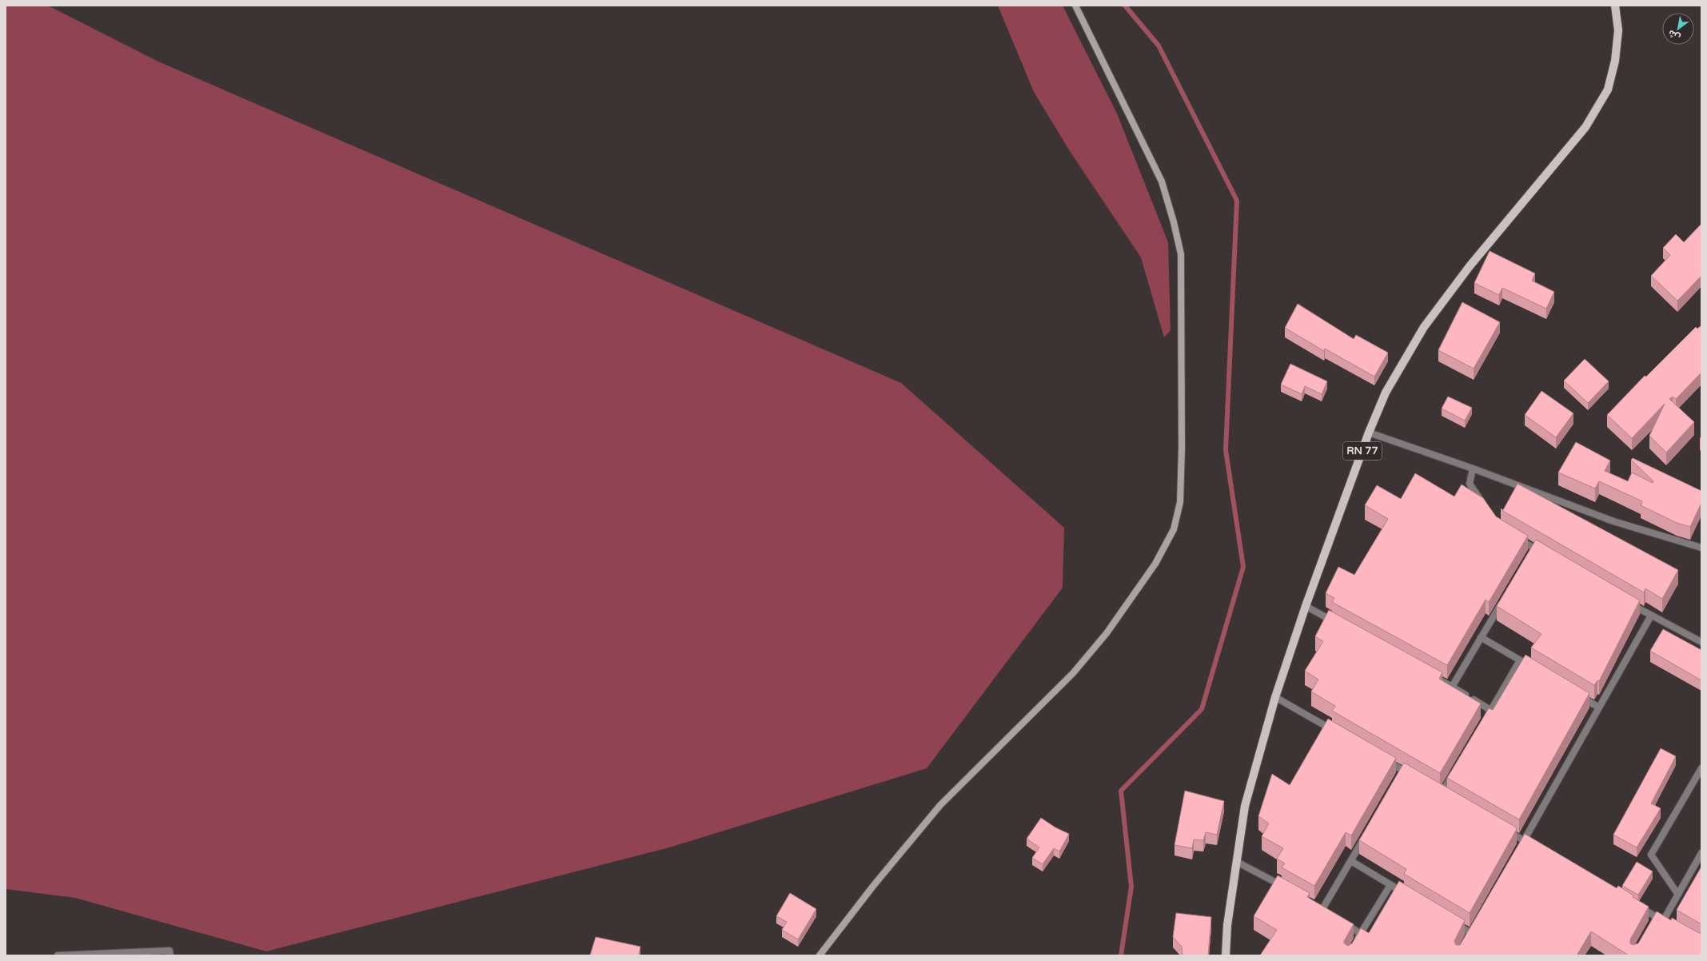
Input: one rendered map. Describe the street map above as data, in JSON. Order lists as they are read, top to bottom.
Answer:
{
  "streets": {
    "main road": ["RN 77"]
  },
  "north": "bottom left"
}
